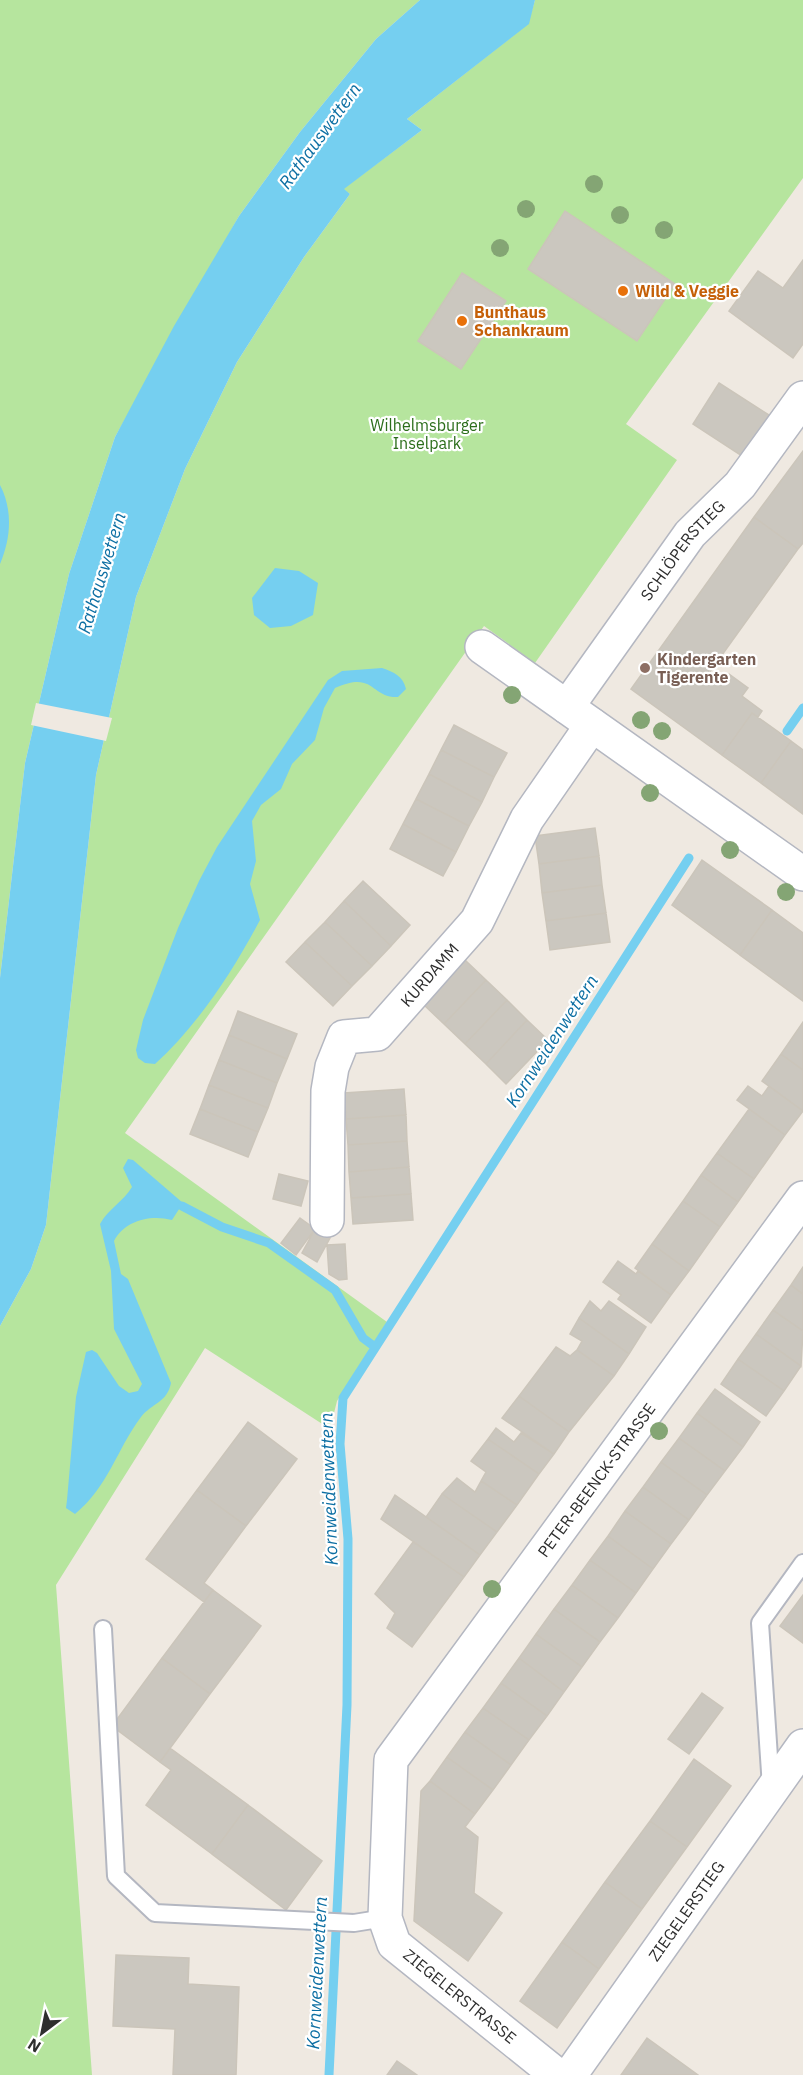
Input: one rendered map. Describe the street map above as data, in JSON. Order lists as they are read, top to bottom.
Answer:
{
  "streets": {
    "street": [
      "SCHLÖPERSTIEG",
      "KURDAMM",
      "PETER-BEENCK-STRASSE",
      "ZIEGELERSTIEG",
      "ZIEGELERSTRASSE"
    ]
  },
  "crossings": [
    ["SCHLÖPERSTIEG", "KURDAMM"],
    ["PETER-BEENCK-STRASSE", "ZIEGELERSTRASSE"]
  ],
  "water": ["Rathauswettern", "Kornweidenwettern"],
  "parks": ["Wilhelmsburger Inselpark"],
  "places": ["Wild & Veggie", "Bunthaus Schankraum", "Kindergarten Tigerente"],
  "north": "bottom left"
}
